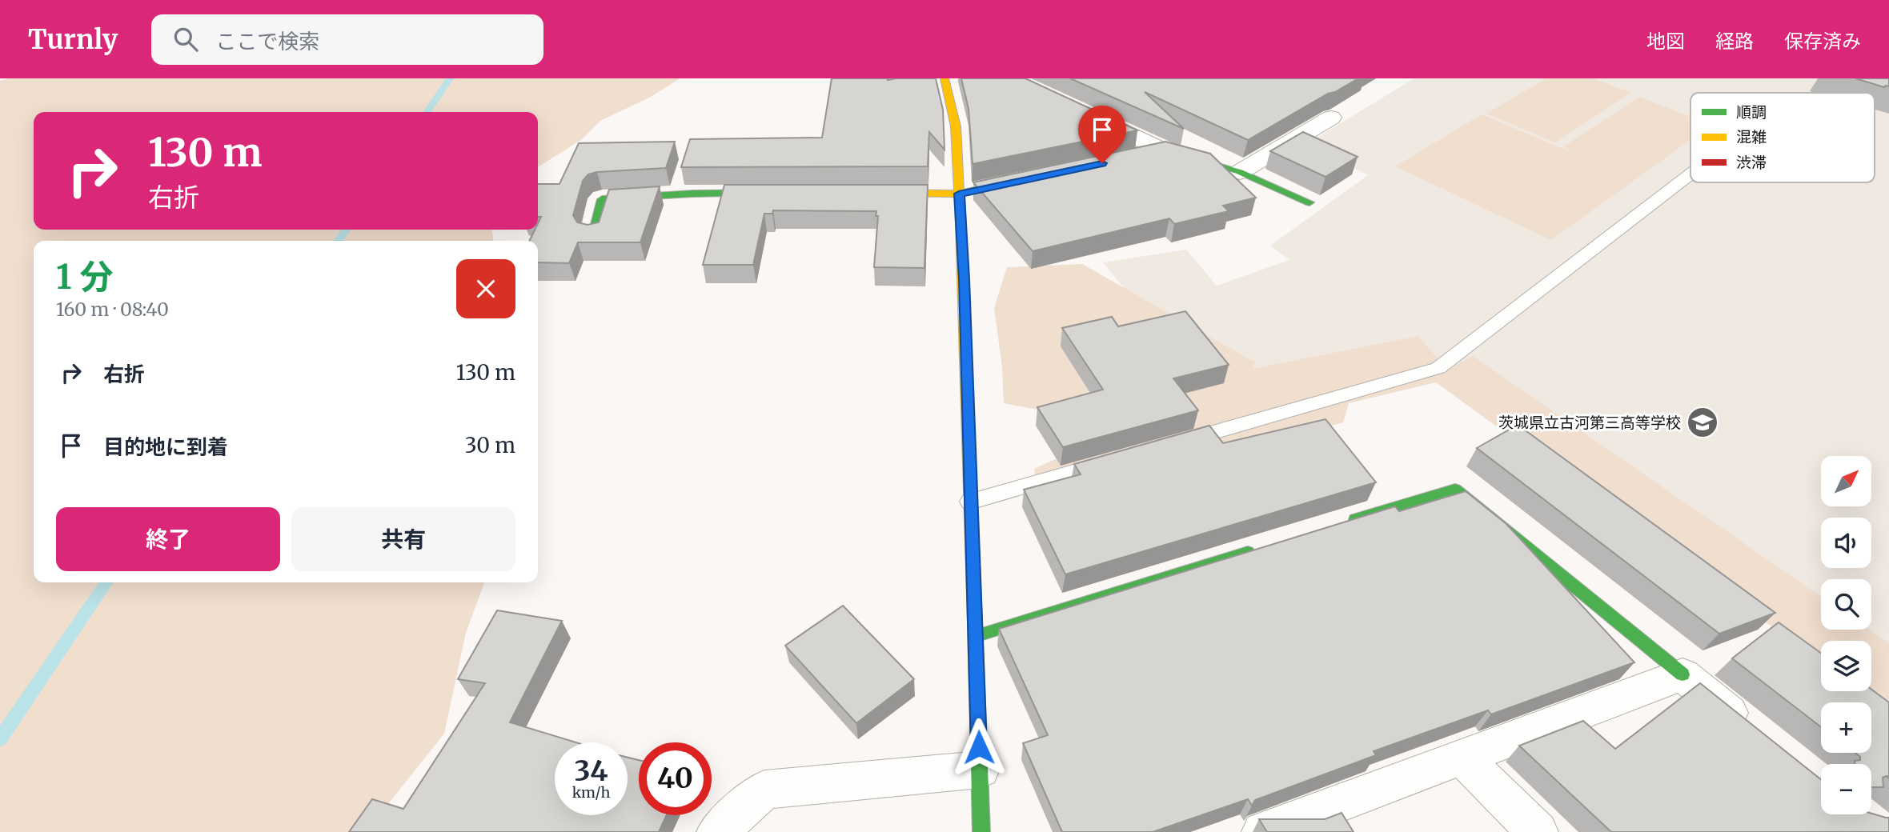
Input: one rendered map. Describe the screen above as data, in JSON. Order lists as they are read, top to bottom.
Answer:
{
  "places": {
    "school or university": ["茨城県立古河第三高等学校"]
  },
  "legend": ["順調", "混雑", "渋滞"],
  "north": "top right",
  "page": {
    "header": "Turnly",
    "search": "ここで検索",
    "nav": ["地図", "経路", "保存済み"],
    "turn": ["130 m", "右折"],
    "heading": ["1 分", "160 m · 08:40"],
    "list": [
      {
        "name": "右折",
        "value": "130 m"
      },
      {
        "name": "目的地に到着",
        "value": "30 m"
      }
    ],
    "map_buttons": ["+", "−"],
    "buttons": ["終了", "共有"],
    "speed": "34 km/h",
    "limit": "40"
  }
}
